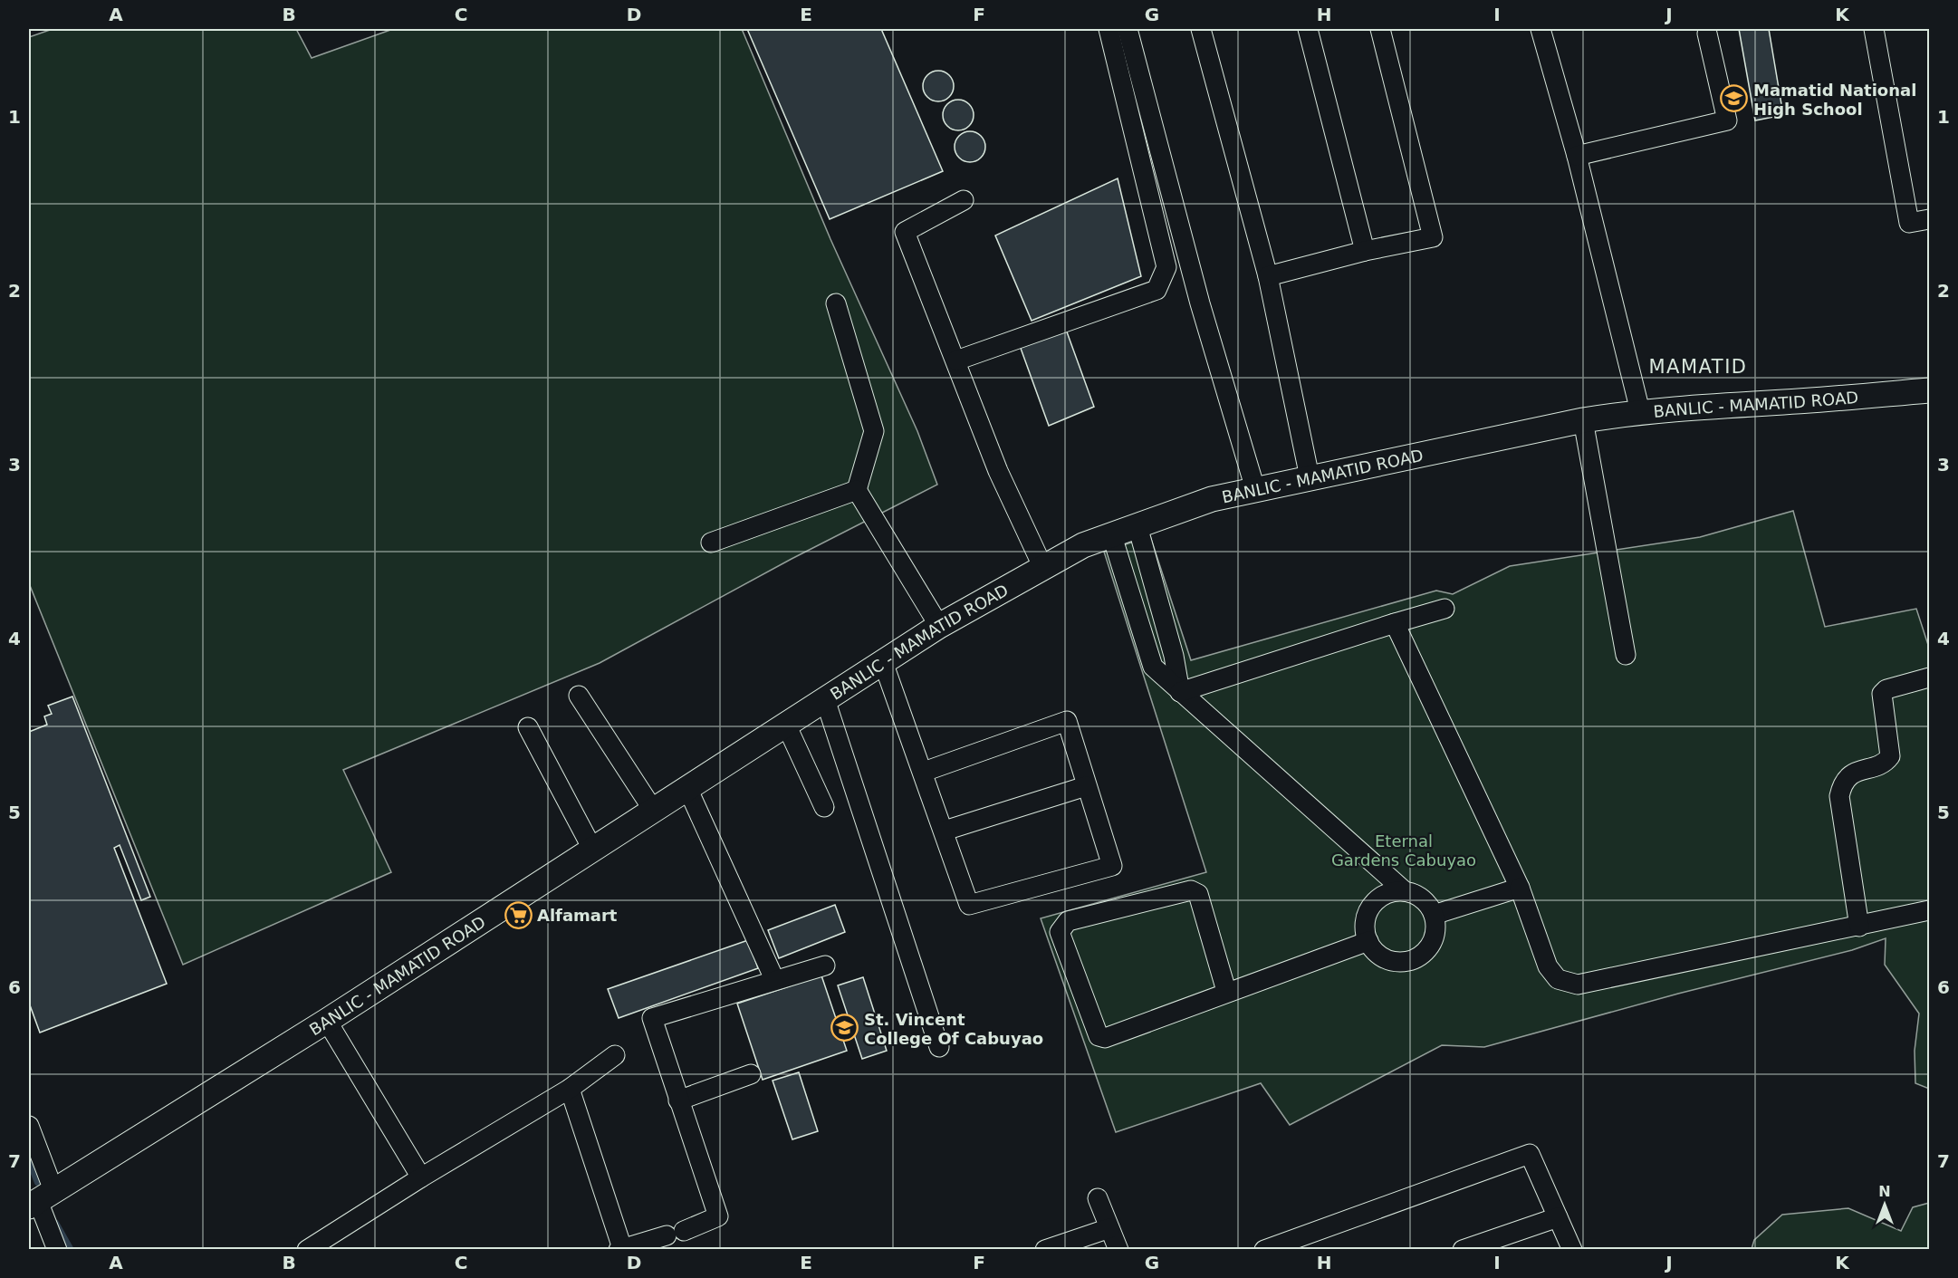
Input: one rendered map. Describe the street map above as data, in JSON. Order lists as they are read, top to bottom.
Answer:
{
  "streets": {
    "main road": ["BANLIC - MAMATID ROAD"]
  },
  "districts": ["MAMATID"],
  "parks": ["Eternal Gardens Cabuyao"],
  "places": {
    "school or university": ["Mamatid National High School", "St. Vincent College Of Cabuyao"],
    "supermarket": ["Alfamart"]
  },
  "north": "top",
  "grid": {
    "columns": [
      "A",
      "B",
      "C",
      "D",
      "E",
      "F",
      "G",
      "H",
      "I",
      "J",
      "K"
    ],
    "rows": [
      "1",
      "2",
      "3",
      "4",
      "5",
      "6",
      "7"
    ]
  }
}
